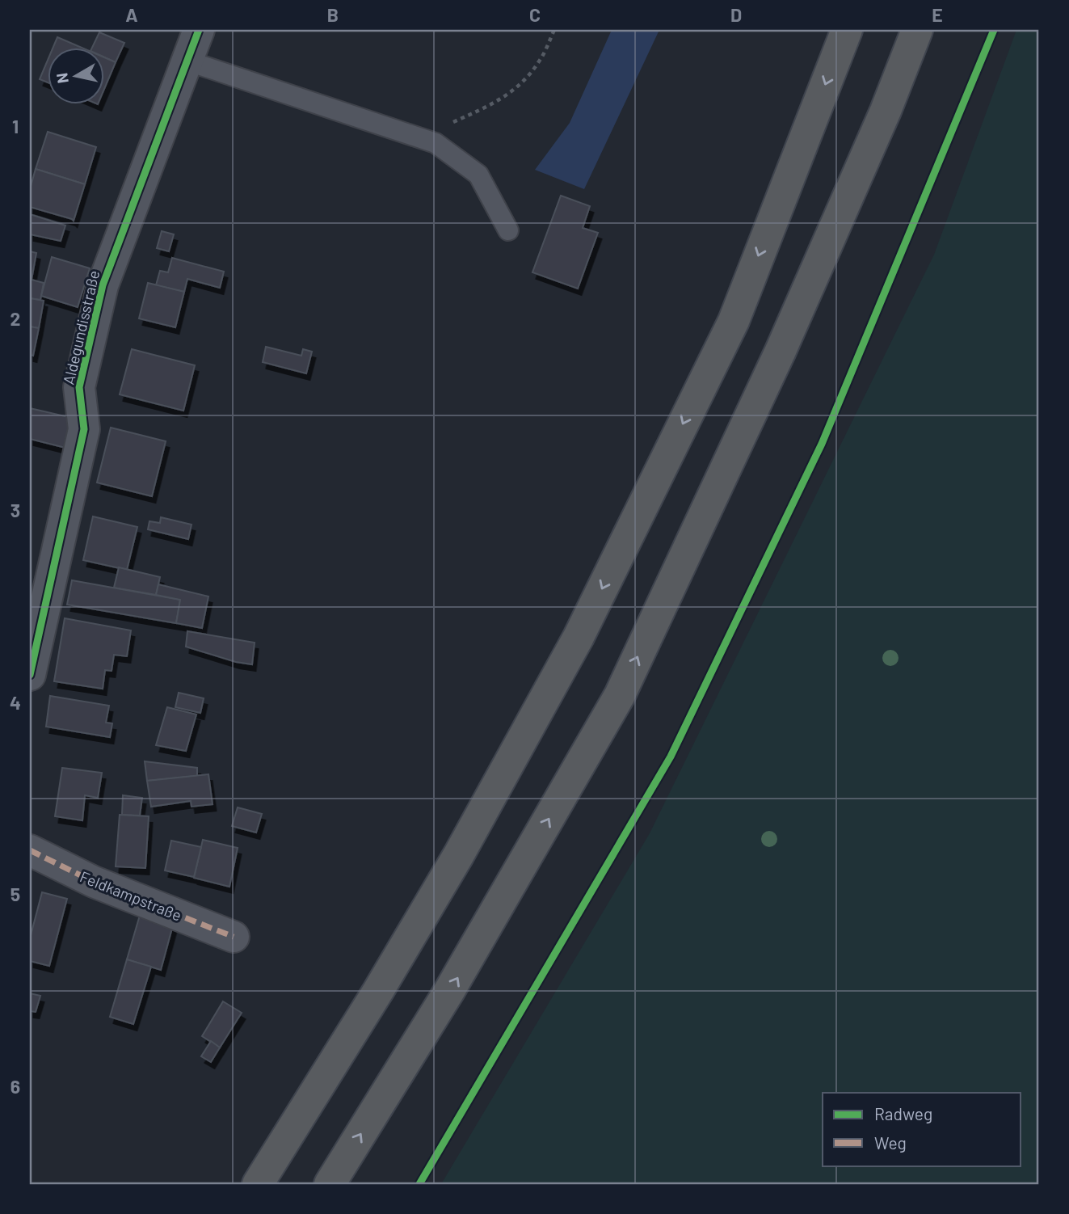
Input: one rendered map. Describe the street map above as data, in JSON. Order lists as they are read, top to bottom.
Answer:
{
  "streets": {
    "street": ["Aldegundisstraße", "Feldkampstraße"]
  },
  "legend": ["Radweg", "Weg"],
  "north": "left",
  "grid": {
    "columns": [
      "A",
      "B",
      "C",
      "D",
      "E"
    ],
    "rows": [
      "1",
      "2",
      "3",
      "4",
      "5",
      "6"
    ]
  }
}
